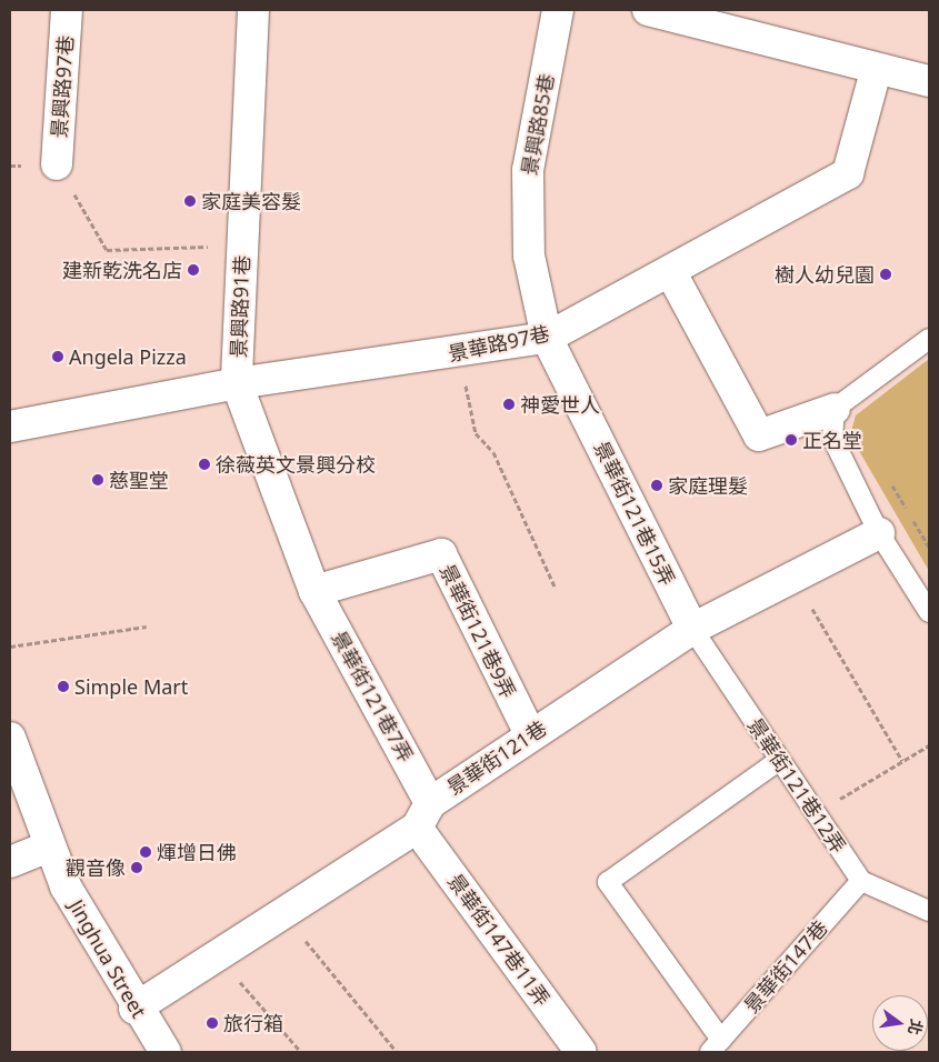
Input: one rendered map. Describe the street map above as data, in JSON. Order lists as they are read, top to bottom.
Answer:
{
  "streets": {
    "street": [
      "景興路97巷",
      "景興路85巷",
      "景興路91巷",
      "景華路97巷",
      "景華街121巷15弄",
      "景華街121巷9弄",
      "景華街121巷7弄",
      "景華街121巷",
      "景華街147巷11弄",
      "Jinghua Street"
    ],
    "lane": ["景華街121巷12弄", "景華街147巷"]
  },
  "crossings": [
    ["景興路85巷", "景華路97巷"],
    ["景興路85巷", "景華街121巷15弄"],
    ["景興路91巷", "景華路97巷"],
    ["景興路91巷", "景華街121巷9弄"],
    ["景興路91巷", "景華街121巷7弄"],
    ["景華路97巷", "景華街121巷15弄"],
    ["景華街121巷15弄", "景華街121巷"],
    ["景華街121巷15弄", "景華街121巷12弄"],
    ["景華街121巷9弄", "景華街121巷7弄"],
    ["景華街121巷9弄", "景華街121巷"],
    ["景華街121巷7弄", "景華街121巷"],
    ["景華街121巷7弄", "景華街147巷11弄"],
    ["景華街121巷", "景華街121巷12弄"],
    ["景華街121巷", "景華街147巷11弄"],
    ["景華街121巷", "Jinghua Street"],
    ["景華街121巷12弄", "景華街147巷"]
  ],
  "places": [
    "家庭美容髮",
    "建新乾洗名店",
    "樹人幼兒園",
    "Angela Pizza",
    "神愛世人",
    "正名堂",
    "徐薇英文景興分校",
    "慈聖堂",
    "家庭理髮",
    "Simple Mart",
    "煇增日佛",
    "觀音像",
    "旅行箱"
  ],
  "north": "right"
}
